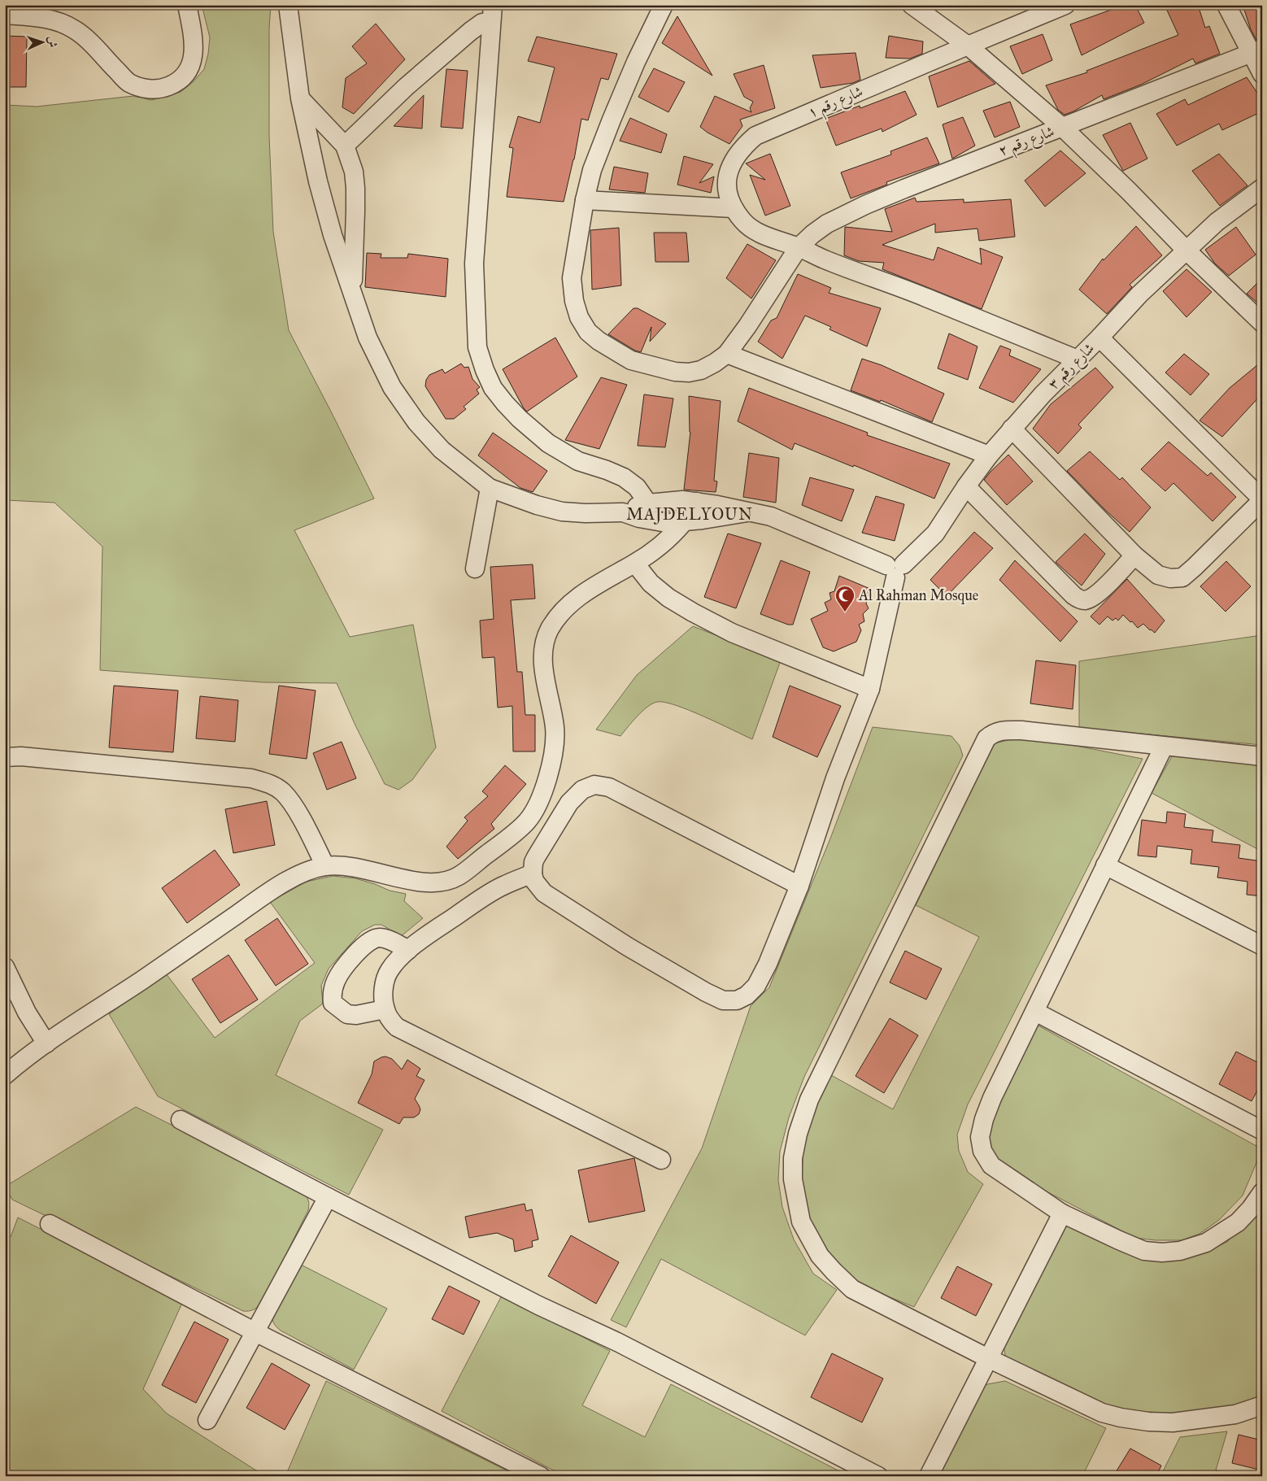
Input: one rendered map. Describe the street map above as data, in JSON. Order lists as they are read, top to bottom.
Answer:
{
  "streets": {
    "street": ["شارع رقم ١", "شارع رقم ٢", "شارع رقم ٣"]
  },
  "crossings": [
    ["شارع رقم ١", "شارع رقم ٢"],
    ["شارع رقم ١", "شارع رقم ٣"]
  ],
  "districts": ["MAJDELYOUN"],
  "places": {
    "mosque": ["Al Rahman Mosque"]
  },
  "north": "right"
}
